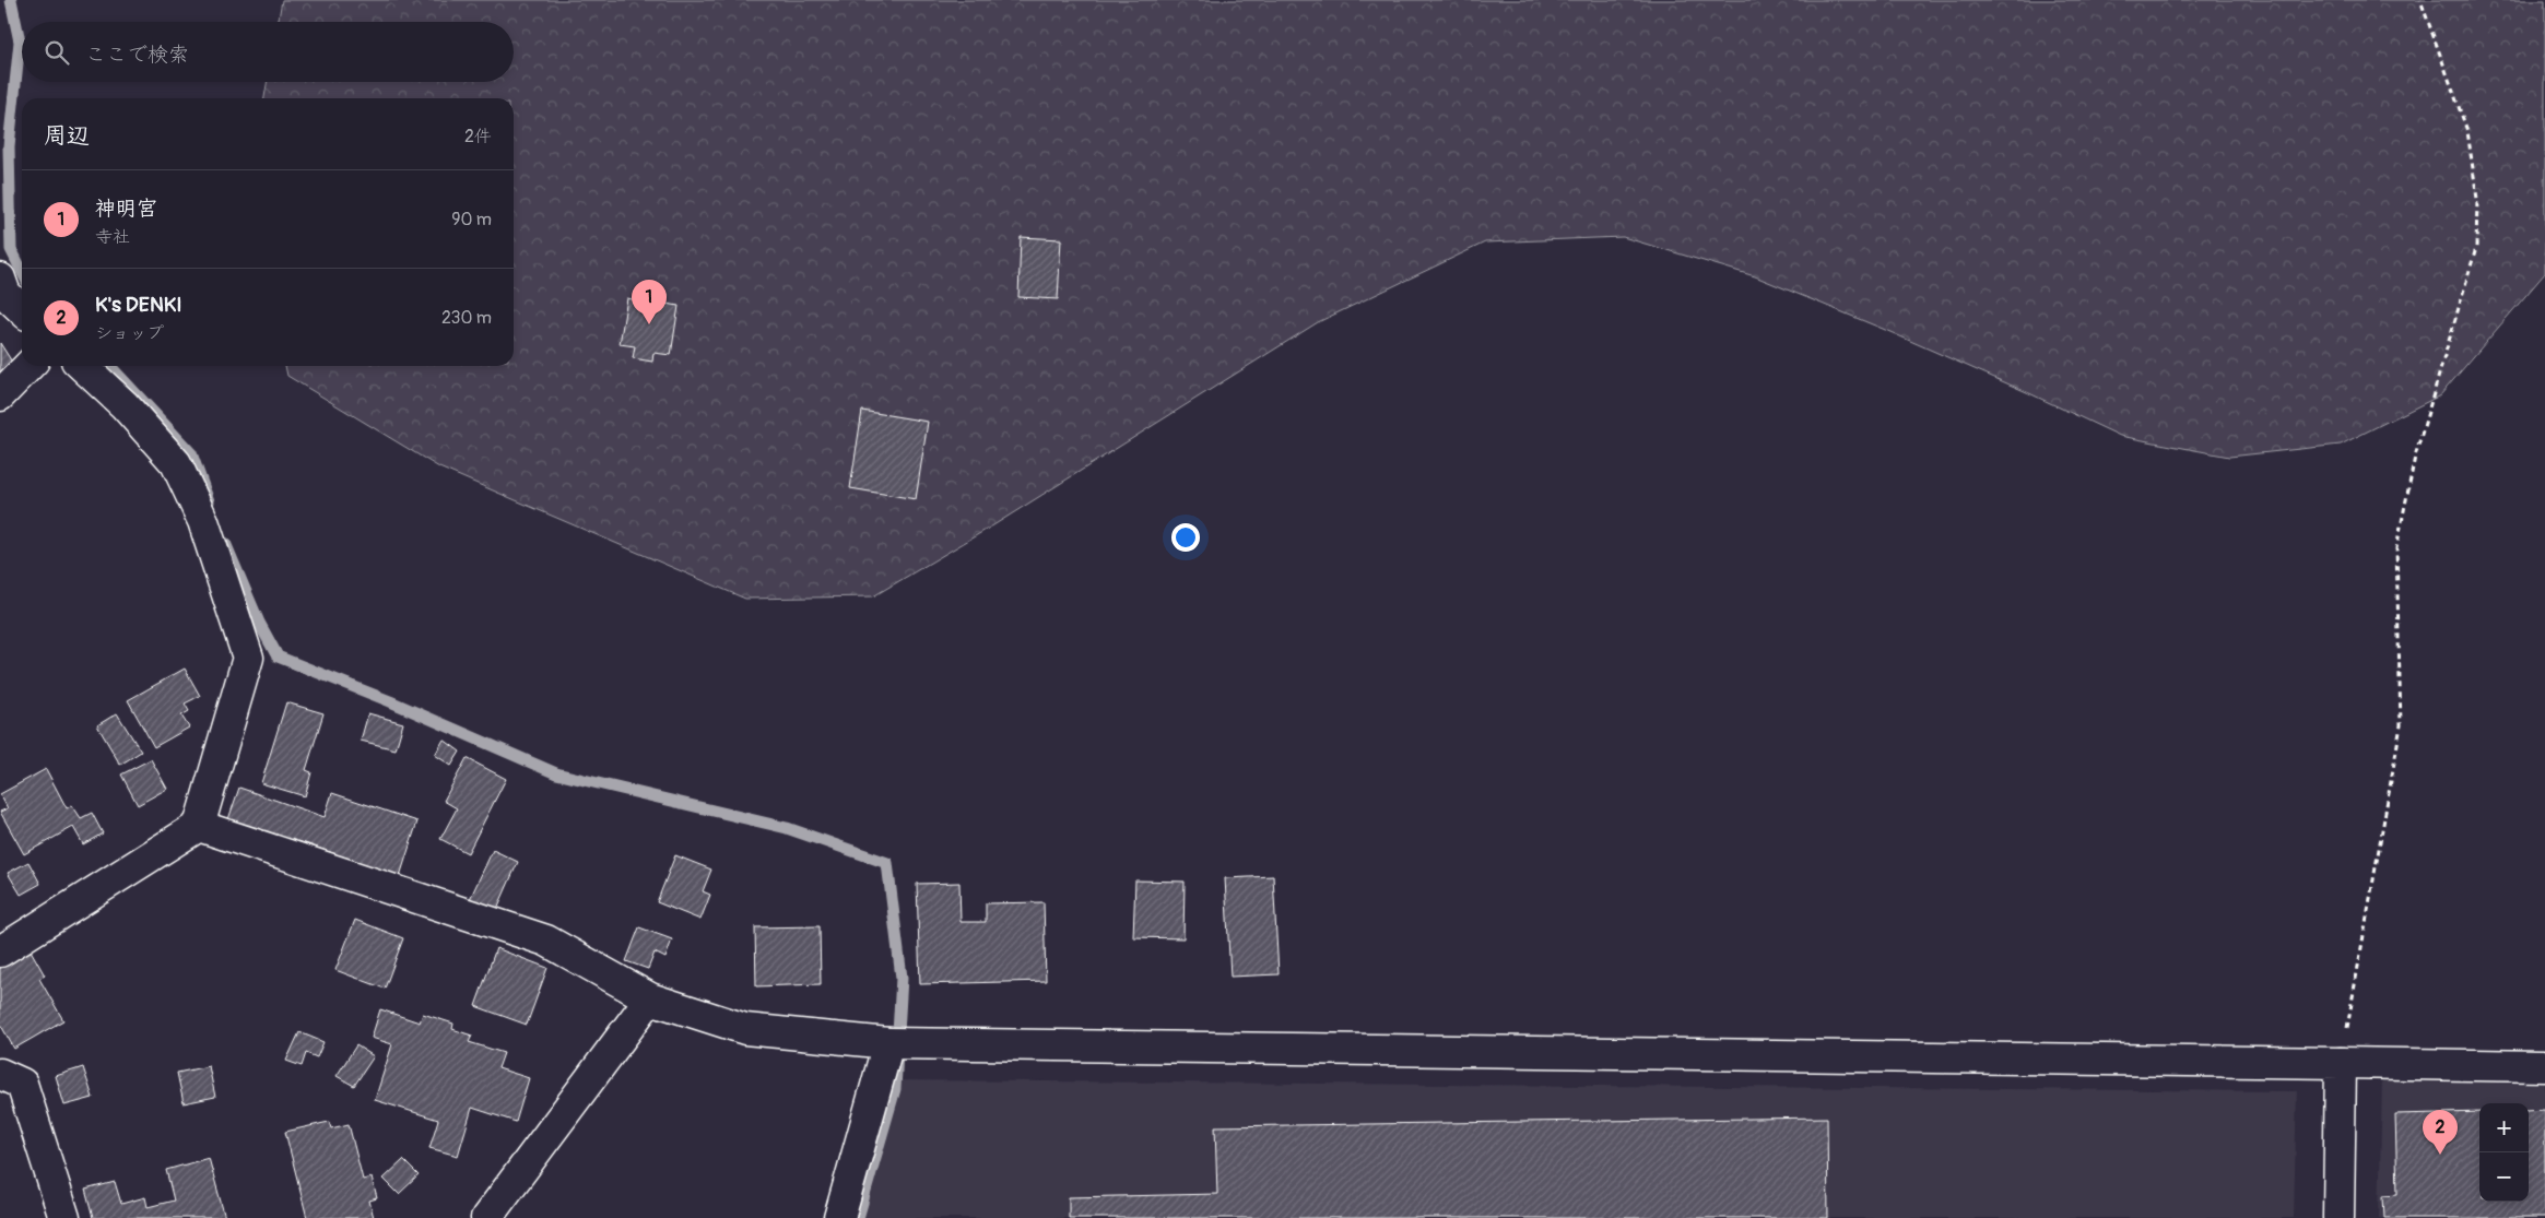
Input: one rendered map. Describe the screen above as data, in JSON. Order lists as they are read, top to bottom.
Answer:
{
  "page": {
    "search": "ここで検索",
    "heading": ["周辺", "2件"],
    "list": [
      {
        "mark": "1",
        "name": "神明宮",
        "note": "寺社",
        "value": "90 m"
      },
      {
        "mark": "2",
        "name": "K's DENKI",
        "note": "ショップ",
        "value": "230 m"
      }
    ],
    "pins": ["1", "2"],
    "map_buttons": ["+", "−"]
  }
}
